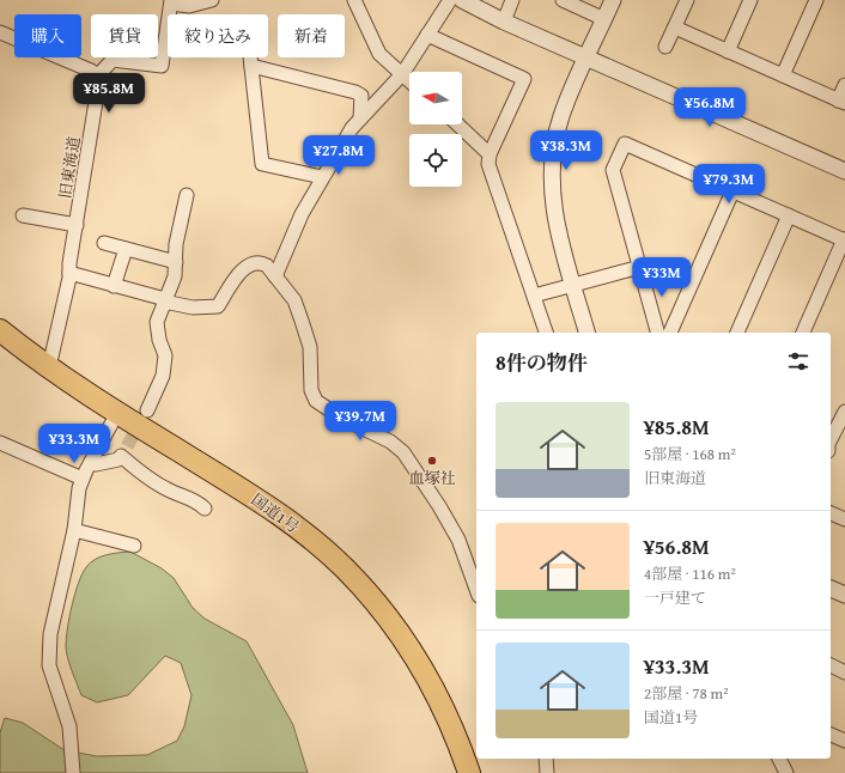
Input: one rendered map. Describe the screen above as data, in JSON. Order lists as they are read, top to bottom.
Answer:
{
  "streets": {
    "highway": ["国道1号"],
    "street": ["旧東海道"]
  },
  "crossings": [
    ["旧東海道", "国道1号"]
  ],
  "places": ["血塚社"],
  "north": "left",
  "page": {
    "chip": [
      "購入",
      "賃貸",
      "絞り込み",
      "新着"
    ],
    "price": [
      "¥85.8M",
      "¥56.8M",
      "¥38.3M",
      "¥27.8M",
      "¥79.3M",
      "¥33M",
      "¥39.7M",
      "¥33.3M"
    ],
    "heading": "8件の物件",
    "list": [
      {
        "name": "¥85.8M",
        "note": "5部屋 · 168 m² · 旧東海道"
      },
      {
        "name": "¥56.8M",
        "note": "4部屋 · 116 m² · 一戸建て"
      },
      {
        "name": "¥33.3M",
        "note": "2部屋 · 78 m² · 国道1号"
      }
    ]
  }
}
